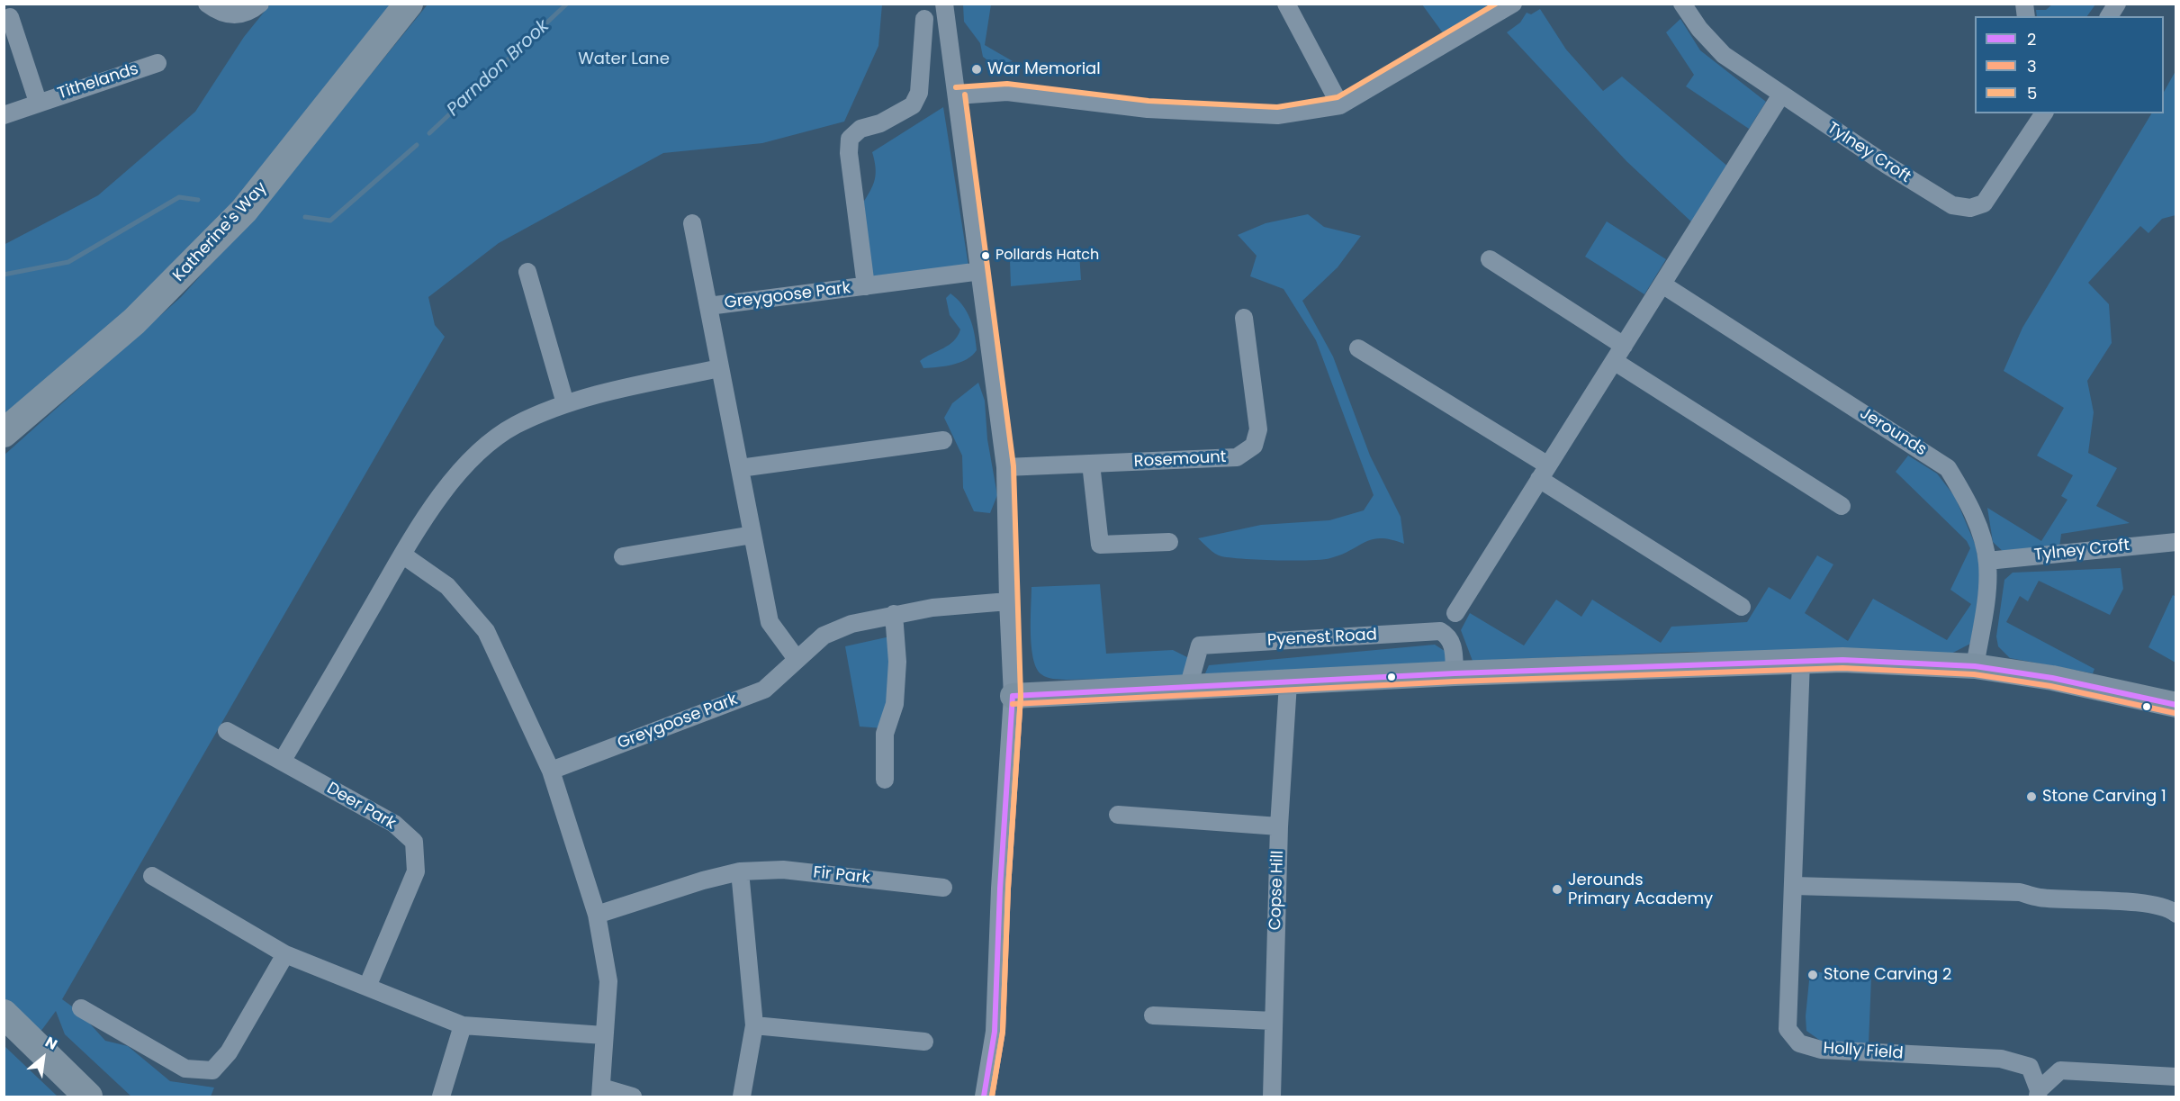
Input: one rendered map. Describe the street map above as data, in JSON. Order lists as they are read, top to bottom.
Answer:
{
  "streets": {
    "main road": ["Katherine's Way"],
    "street": [
      "Tithelands",
      "Tylney Croft",
      "Greygoose Park",
      "Jerounds",
      "Rosemount",
      "Pyenest Road",
      "Deer Park",
      "Fir Park",
      "Copse Hill",
      "Holly Field"
    ]
  },
  "crossings": [
    ["Tylney Croft", "Jerounds"]
  ],
  "water": ["Parndon Brook"],
  "parks": ["Water Lane"],
  "places": [
    "War Memorial",
    "Pollards Hatch",
    "Stone Carving 1",
    "Jerounds Primary Academy",
    "Stone Carving 2"
  ],
  "lines": ["transit line 5", "transit line 2", "transit line 3"],
  "legend": ["2", "3", "5"],
  "north": "top right"
}
